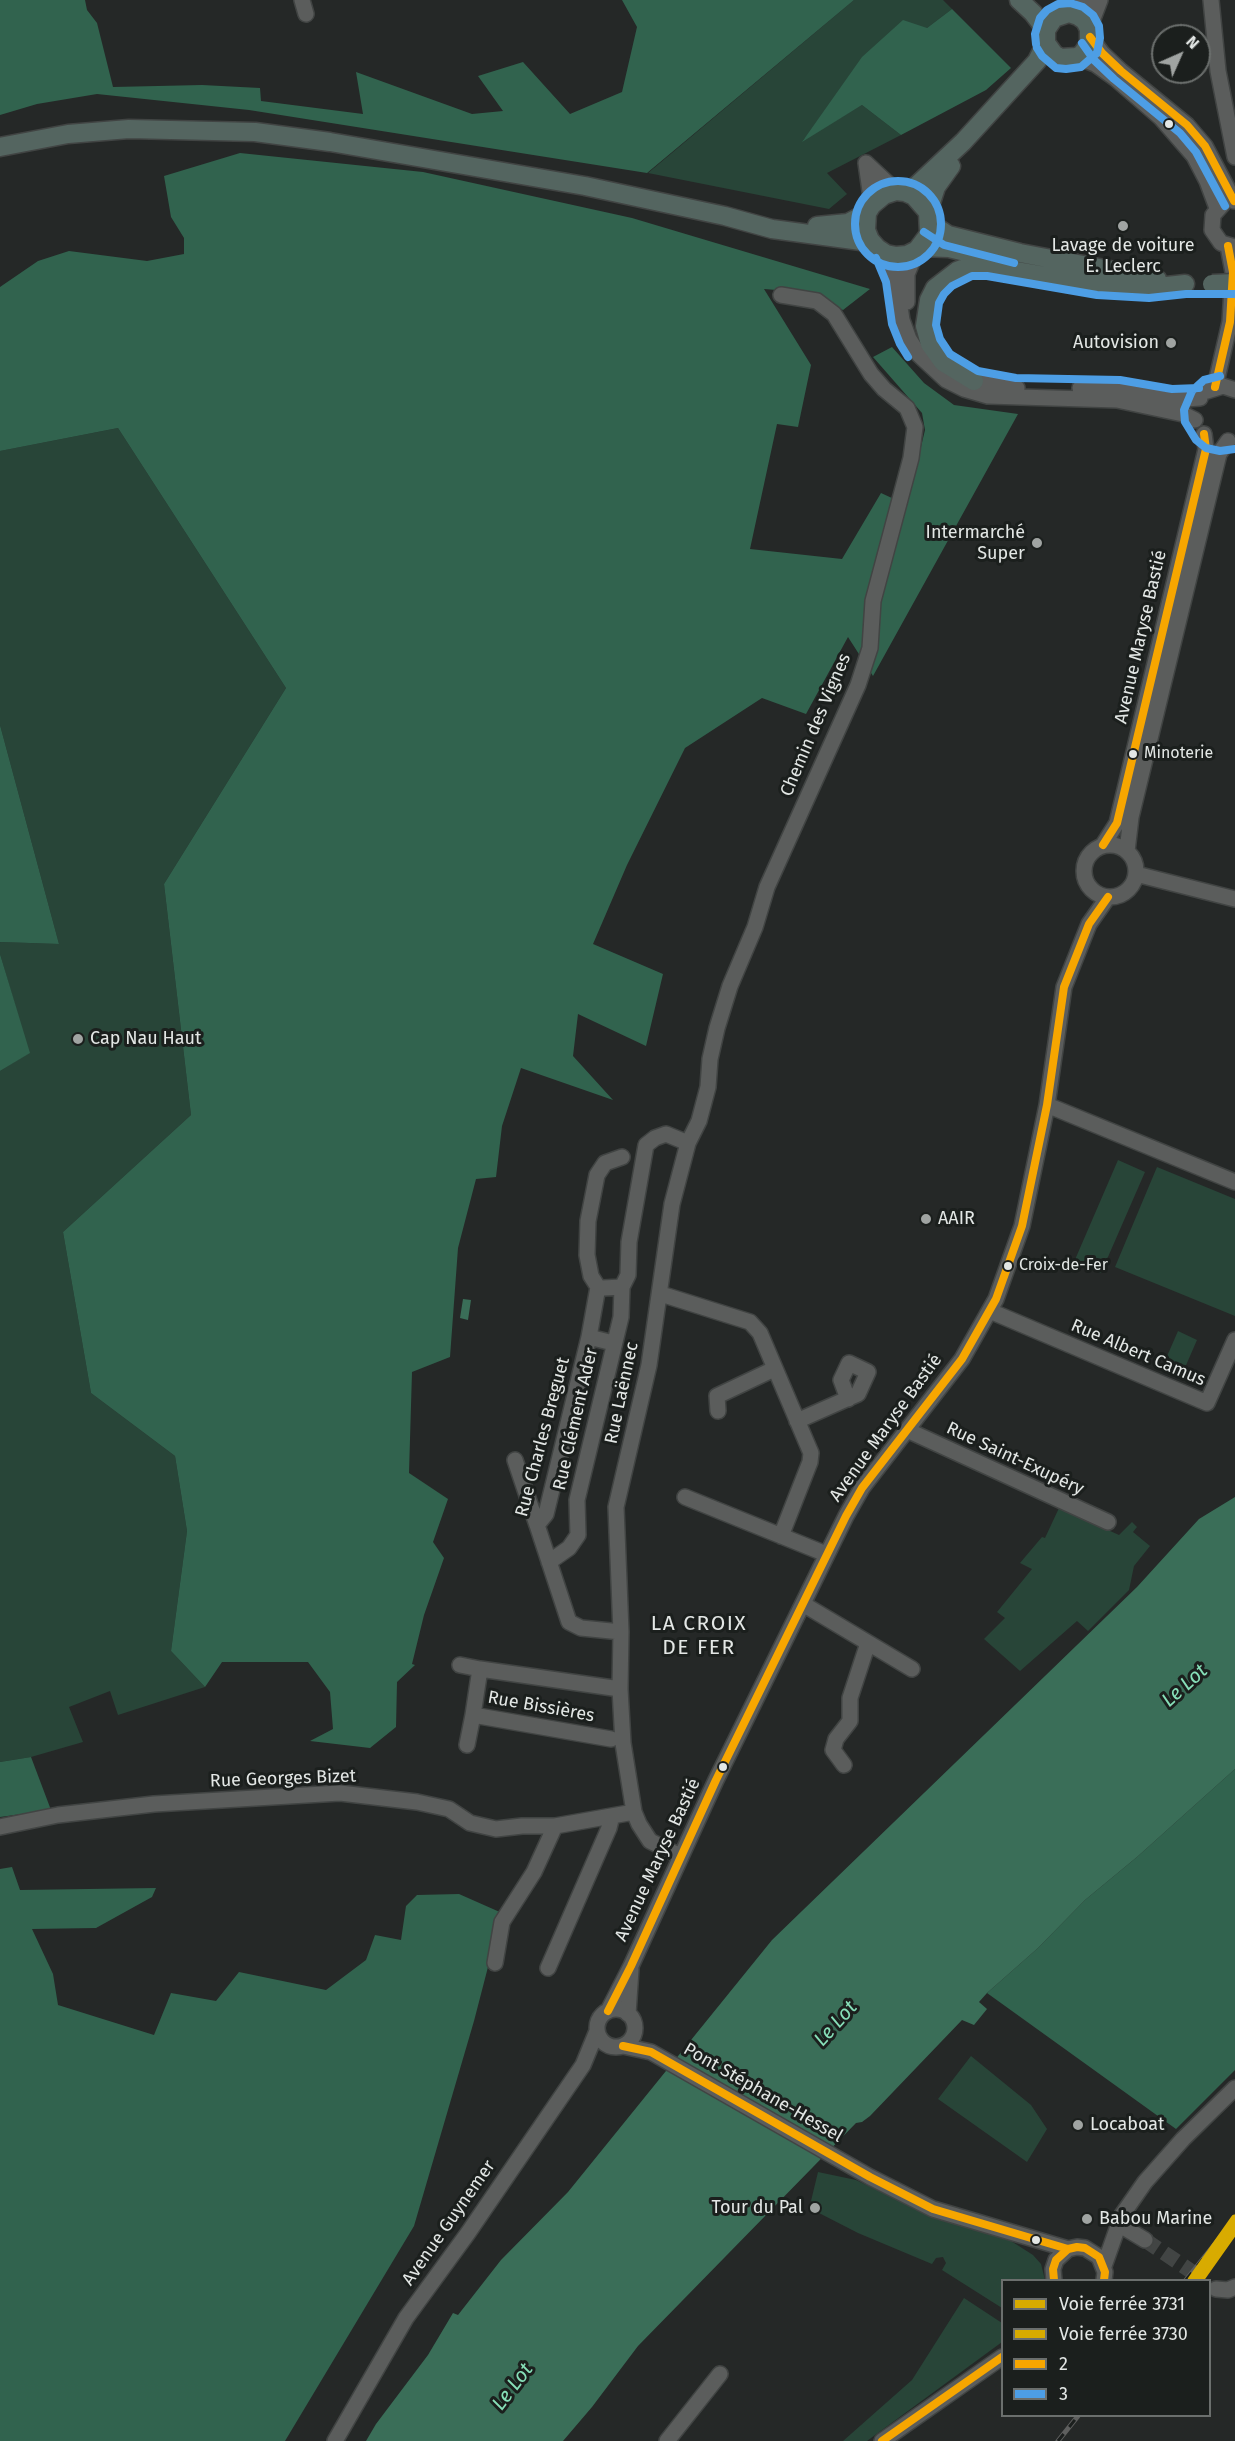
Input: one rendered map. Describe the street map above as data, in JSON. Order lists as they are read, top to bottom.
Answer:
{
  "streets": {
    "street": [
      "Avenue Maryse Bastié",
      "Chemin des Vignes",
      "Rue Albert Camus",
      "Rue Laënnec",
      "Rue Clément Ader",
      "Rue Charles Breguet",
      "Rue Saint-Exupéry",
      "Rue Bissières",
      "Rue Georges Bizet",
      "Pont Stéphane-Hessel",
      "Avenue Guynemer"
    ]
  },
  "crossings": [
    ["Avenue Maryse Bastié", "Rue Albert Camus"],
    ["Avenue Maryse Bastié", "Rue Laënnec"],
    ["Avenue Maryse Bastié", "Rue Saint-Exupéry"],
    ["Avenue Maryse Bastié", "Pont Stéphane-Hessel"],
    ["Avenue Maryse Bastié", "Avenue Guynemer"],
    ["Chemin des Vignes", "Rue Laënnec"],
    ["Rue Laënnec", "Rue Clément Ader"],
    ["Rue Laënnec", "Rue Charles Breguet"],
    ["Rue Laënnec", "Rue Bissières"],
    ["Rue Laënnec", "Rue Georges Bizet"],
    ["Rue Clément Ader", "Rue Charles Breguet"],
    ["Pont Stéphane-Hessel", "Avenue Guynemer"]
  ],
  "districts": ["LA CROIX DE FER"],
  "water": ["Le Lot"],
  "places": [
    "Lavage de voiture E. Leclerc",
    "Autovision",
    "Intermarché Super",
    "Minoterie",
    "Cap Nau Haut",
    "AAIR",
    "Croix-de-Fer",
    "Locaboat",
    "Tour du Pal",
    "Babou Marine"
  ],
  "lines": [
    "transit line 3",
    "transit line 2",
    "rail line 3730",
    "rail line 3731"
  ],
  "legend": [
    "Voie ferrée 3731",
    "Voie ferrée 3730",
    "2",
    "3"
  ],
  "north": "top right"
}
